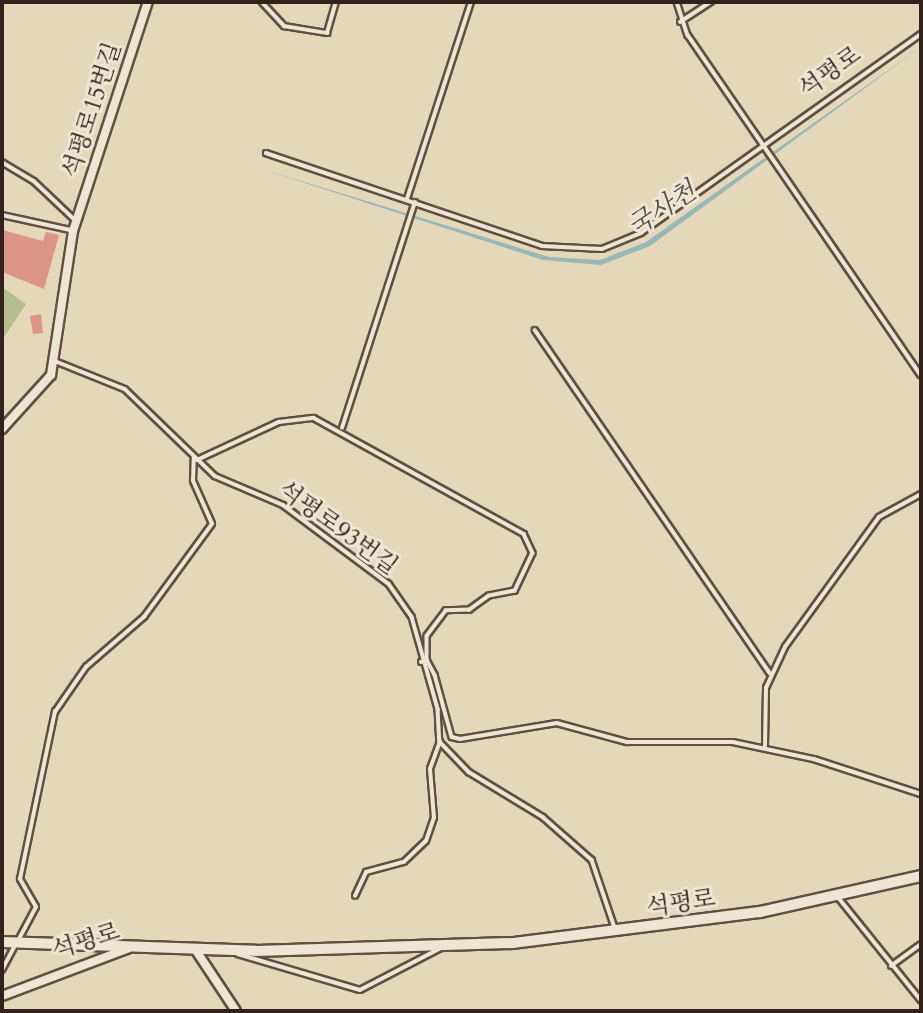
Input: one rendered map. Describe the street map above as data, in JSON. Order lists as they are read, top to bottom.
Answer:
{
  "streets": {
    "street": ["석평로", "석평로15번길"],
    "lane": ["석평로93번길"]
  },
  "crossings": [
    ["석평로", "석평로93번길"],
    ["석평로15번길", "석평로93번길"]
  ],
  "water": ["국사천"]
}
